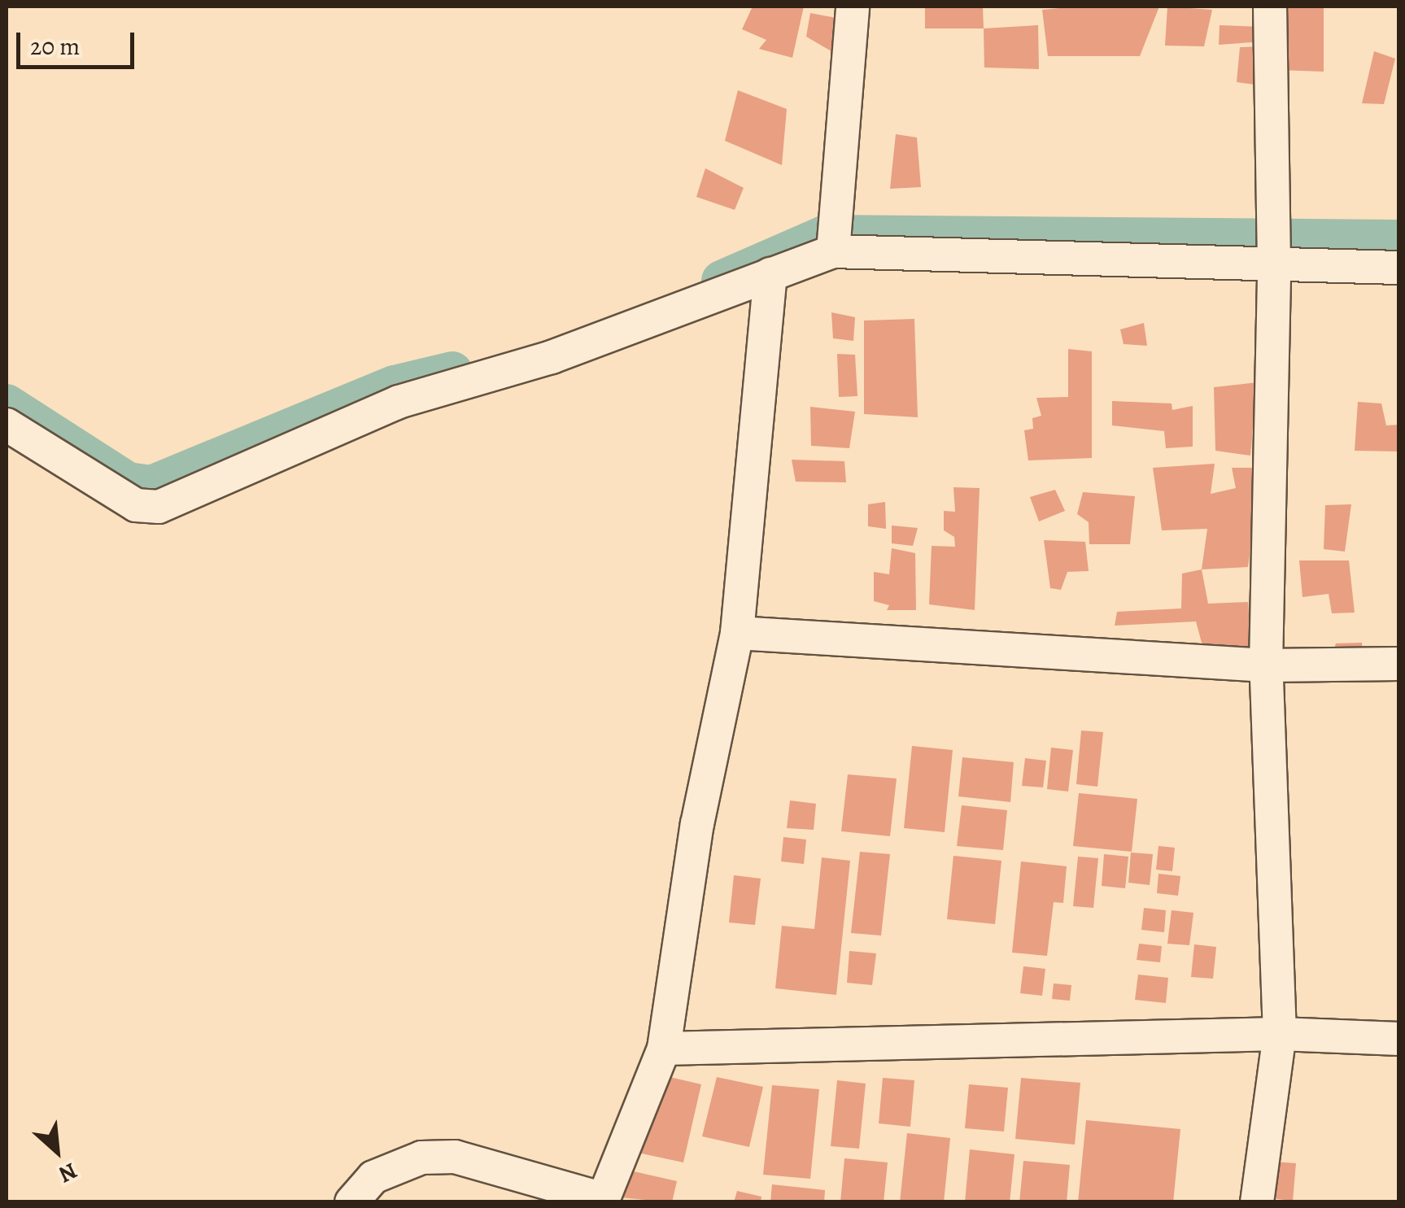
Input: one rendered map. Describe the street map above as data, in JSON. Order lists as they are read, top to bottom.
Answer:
{
  "scale_bar": "20 m",
  "north": "bottom right"
}
